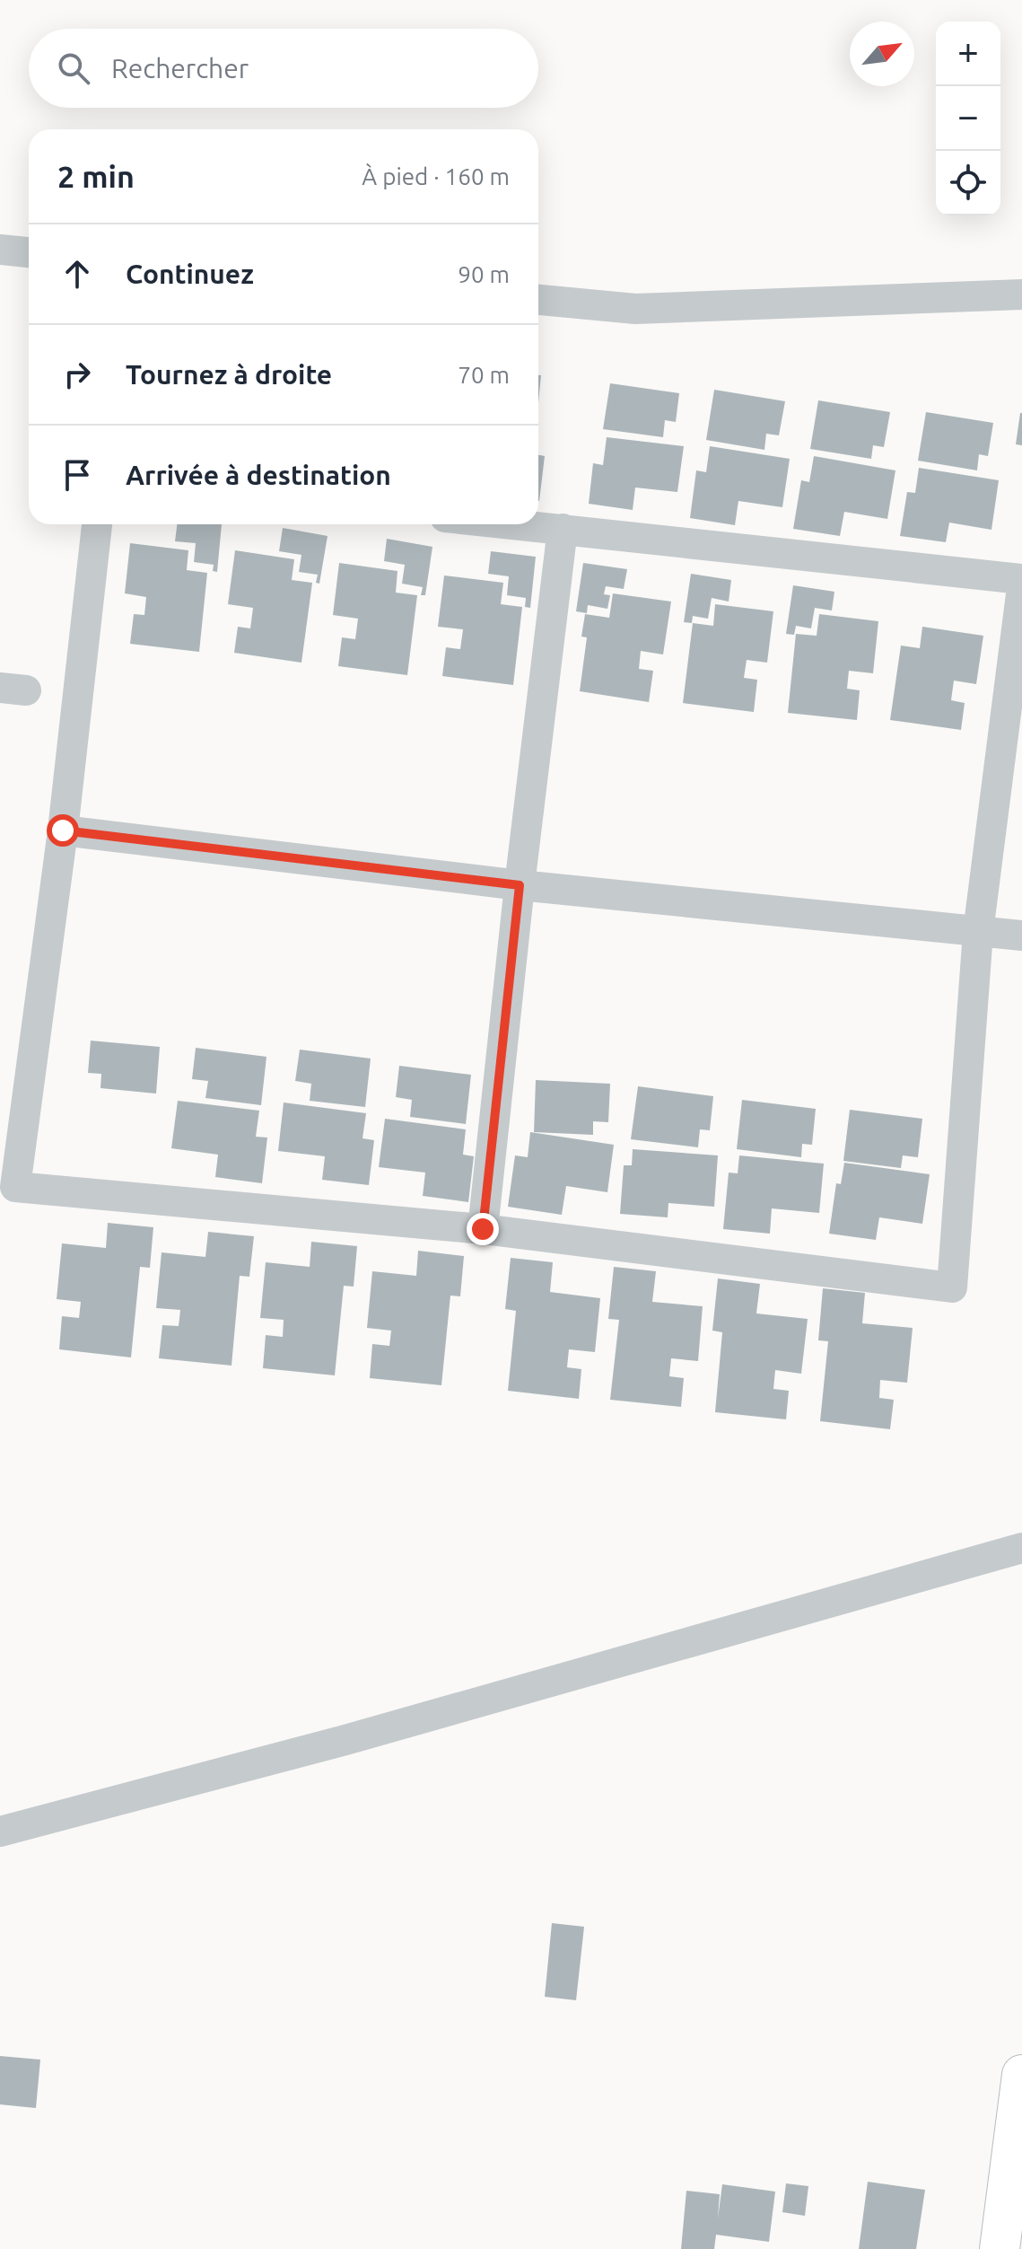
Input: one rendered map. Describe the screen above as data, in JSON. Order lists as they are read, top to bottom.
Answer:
{
  "north": "top right",
  "page": {
    "map_buttons": ["+", "−"],
    "search": "Rechercher",
    "heading": ["2 min", "À pied · 160 m"],
    "list": [
      ["Continuez", "90 m"],
      ["Tournez à droite", "70 m"],
      "Arrivée à destination"
    ]
  }
}
